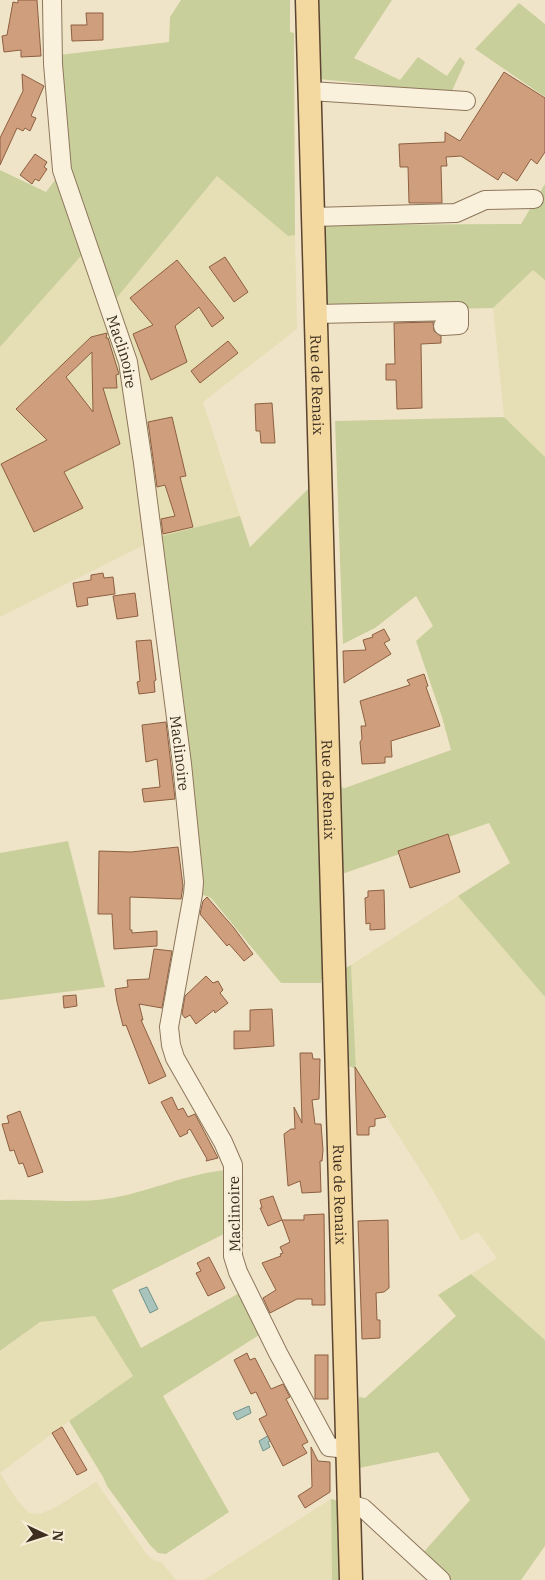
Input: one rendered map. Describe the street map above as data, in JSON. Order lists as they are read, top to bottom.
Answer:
{
  "streets": {
    "main road": ["Rue de Renaix"],
    "street": ["Maclinoire"]
  },
  "crossings": [
    ["Maclinoire", "Rue de Renaix"]
  ],
  "north": "right"
}
